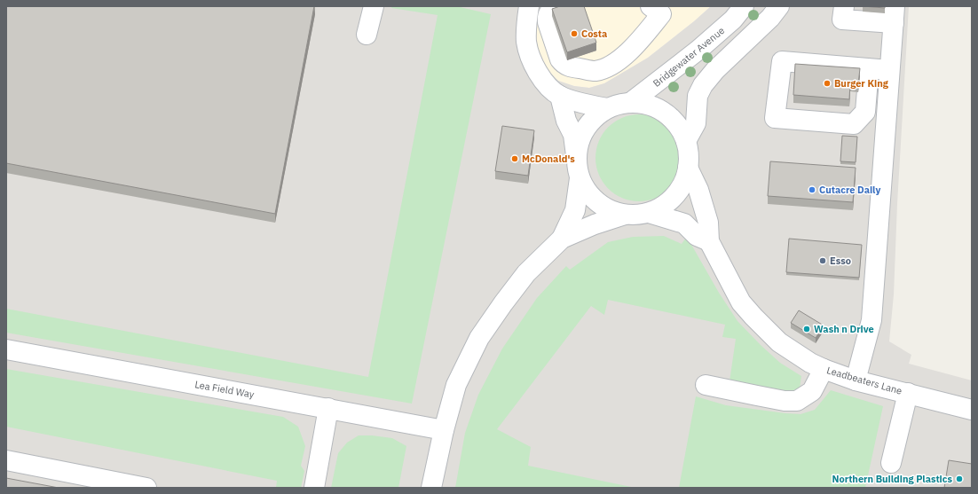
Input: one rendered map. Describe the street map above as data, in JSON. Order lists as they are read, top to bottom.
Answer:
{
  "streets": {
    "street": ["Bridgewater Avenue", "Leadbeaters Lane", "Lea Field Way"]
  },
  "crossings": [
    ["Bridgewater Avenue", "Leadbeaters Lane"],
    ["Bridgewater Avenue", "Lea Field Way"]
  ],
  "places": [
    "Costa",
    "Burger King",
    "McDonald's",
    "Cutacre Daily",
    "Esso",
    "Wash n Drive",
    "Northern Building Plastics"
  ]
}
